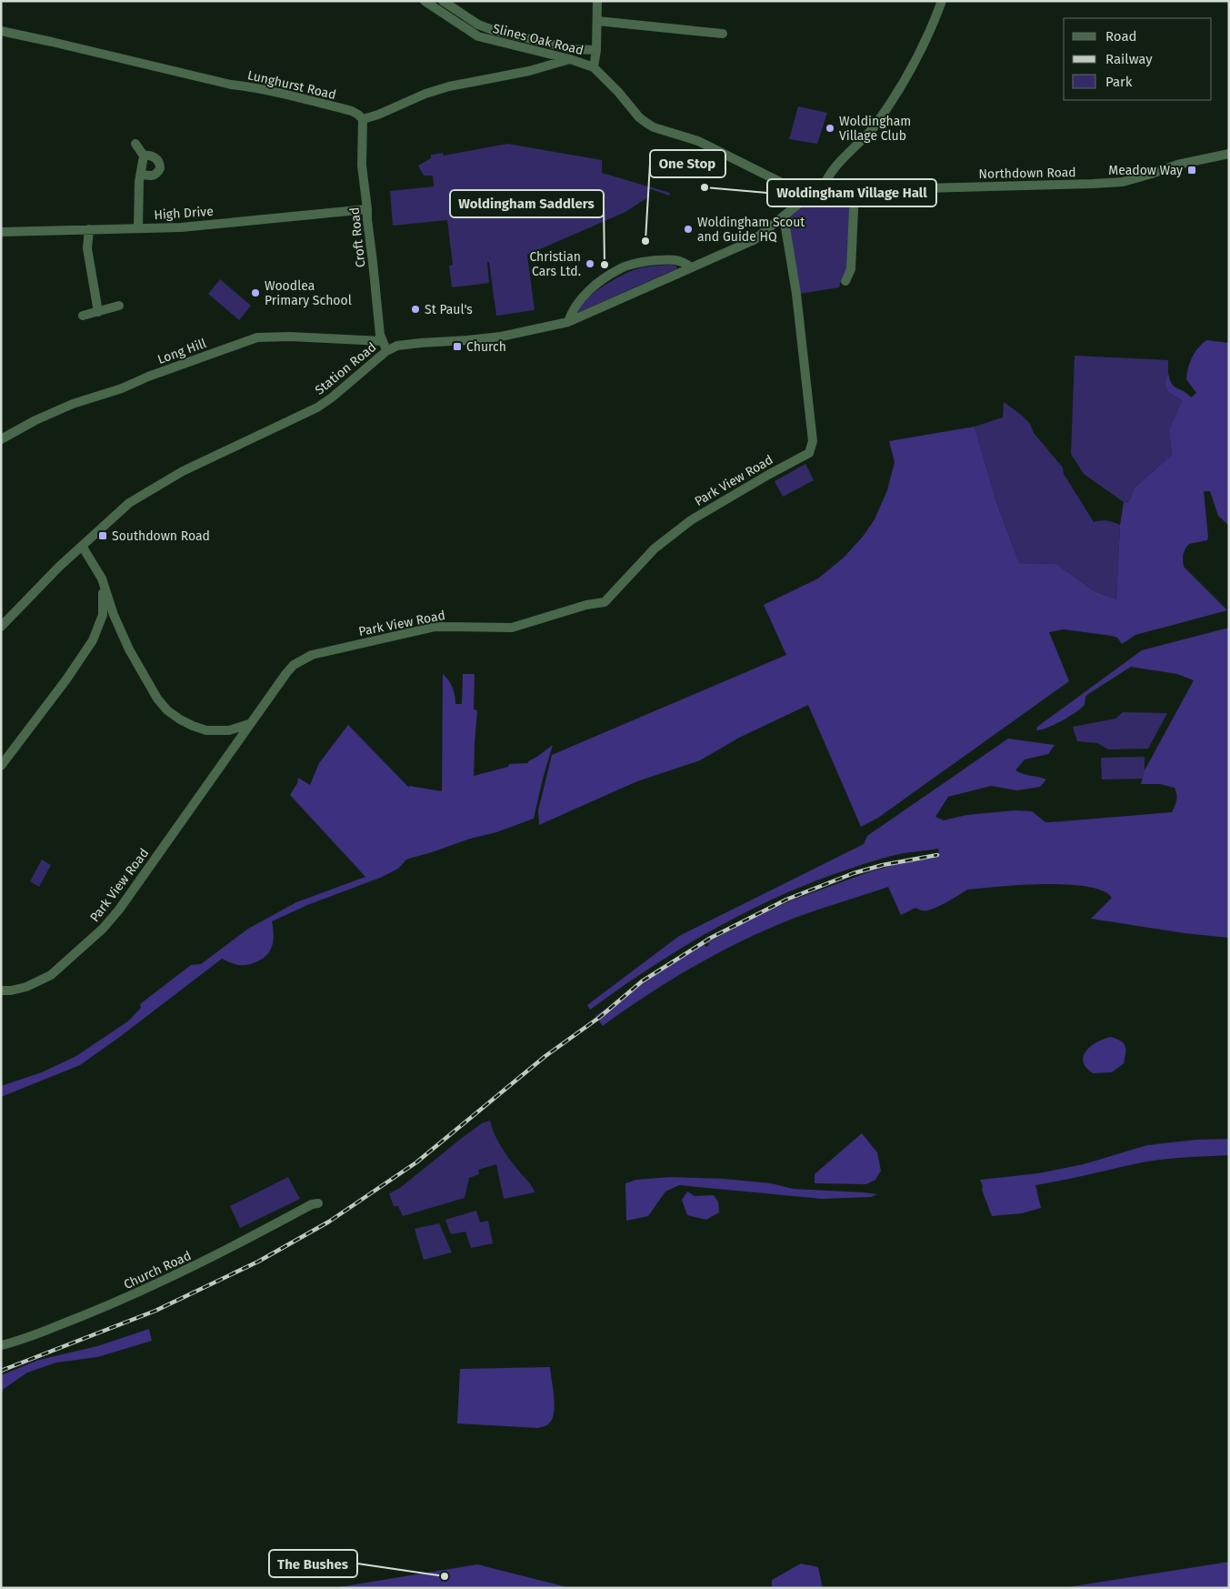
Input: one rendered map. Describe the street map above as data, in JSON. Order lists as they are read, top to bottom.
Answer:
{
  "streets": {
    "street": [
      "Slines Oak Road",
      "Lunghurst Road",
      "Northdown Road",
      "High Drive",
      "Croft Road",
      "Long Hill",
      "Station Road",
      "Park View Road",
      "Church Road"
    ]
  },
  "crossings": [
    ["Slines Oak Road", "Station Road"],
    ["Lunghurst Road", "Croft Road"],
    ["Northdown Road", "Station Road"],
    ["High Drive", "Croft Road"],
    ["Croft Road", "Long Hill"],
    ["Croft Road", "Station Road"],
    ["Station Road", "Park View Road"]
  ],
  "places": {
    "other": [
      "Woldingham Village Club",
      "Woldingham Village Hall",
      "Woldingham Scout and Guide HQ",
      "One Stop",
      "Christian Cars Ltd.",
      "Woldingham Saddlers",
      "Woodlea Primary School",
      "St Paul's",
      "The Bushes"
    ],
    "transit": ["Meadow Way", "Church", "Southdown Road"]
  },
  "legend": ["Road", "Railway", "Park"]
}
